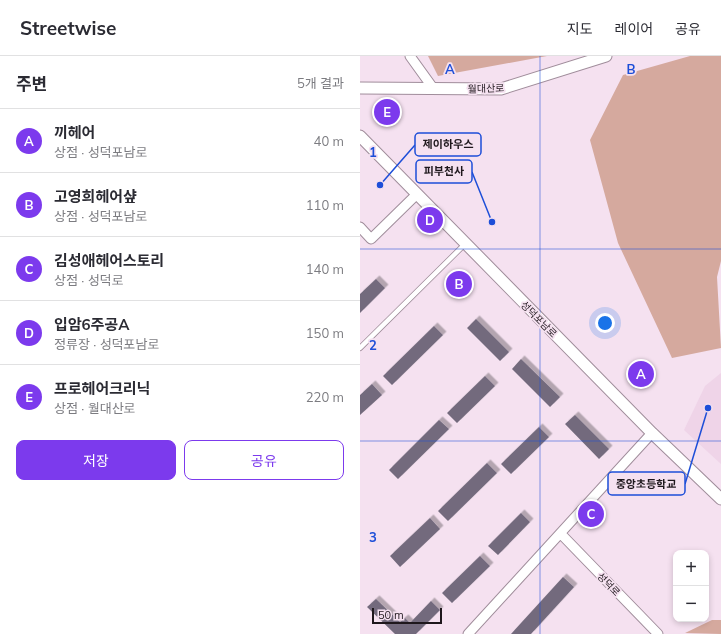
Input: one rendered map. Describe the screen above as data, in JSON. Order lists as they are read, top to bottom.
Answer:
{
  "streets": {
    "street": ["월대산로", "성덕포남로", "성덕로"]
  },
  "places": ["제이하우스", "피부천사", "중앙초등학교"],
  "scale_bar": "50 m",
  "page": {
    "header": "Streetwise",
    "nav": ["지도", "레이어", "공유"],
    "heading": ["주변", "5개 결과"],
    "pins": [
      "E",
      "D",
      "B",
      "A",
      "C"
    ],
    "list": [
      {
        "mark": "A",
        "name": "끼헤어",
        "note": "상점 · 성덕포남로",
        "value": "40 m"
      },
      {
        "mark": "B",
        "name": "고영희헤어샾",
        "note": "상점 · 성덕포남로",
        "value": "110 m"
      },
      {
        "mark": "C",
        "name": "김성애헤어스토리",
        "note": "상점 · 성덕로",
        "value": "140 m"
      },
      {
        "mark": "D",
        "name": "입암6주공A",
        "note": "정류장 · 성덕포남로",
        "value": "150 m"
      },
      {
        "mark": "E",
        "name": "프로헤어크리닉",
        "note": "상점 · 월대산로",
        "value": "220 m"
      }
    ],
    "buttons": ["저장", "공유"],
    "map_buttons": ["+", "−"],
    "scale": "50 m"
  },
  "grid": {
    "columns": ["A", "B"],
    "rows": ["1", "2", "3"]
  }
}
